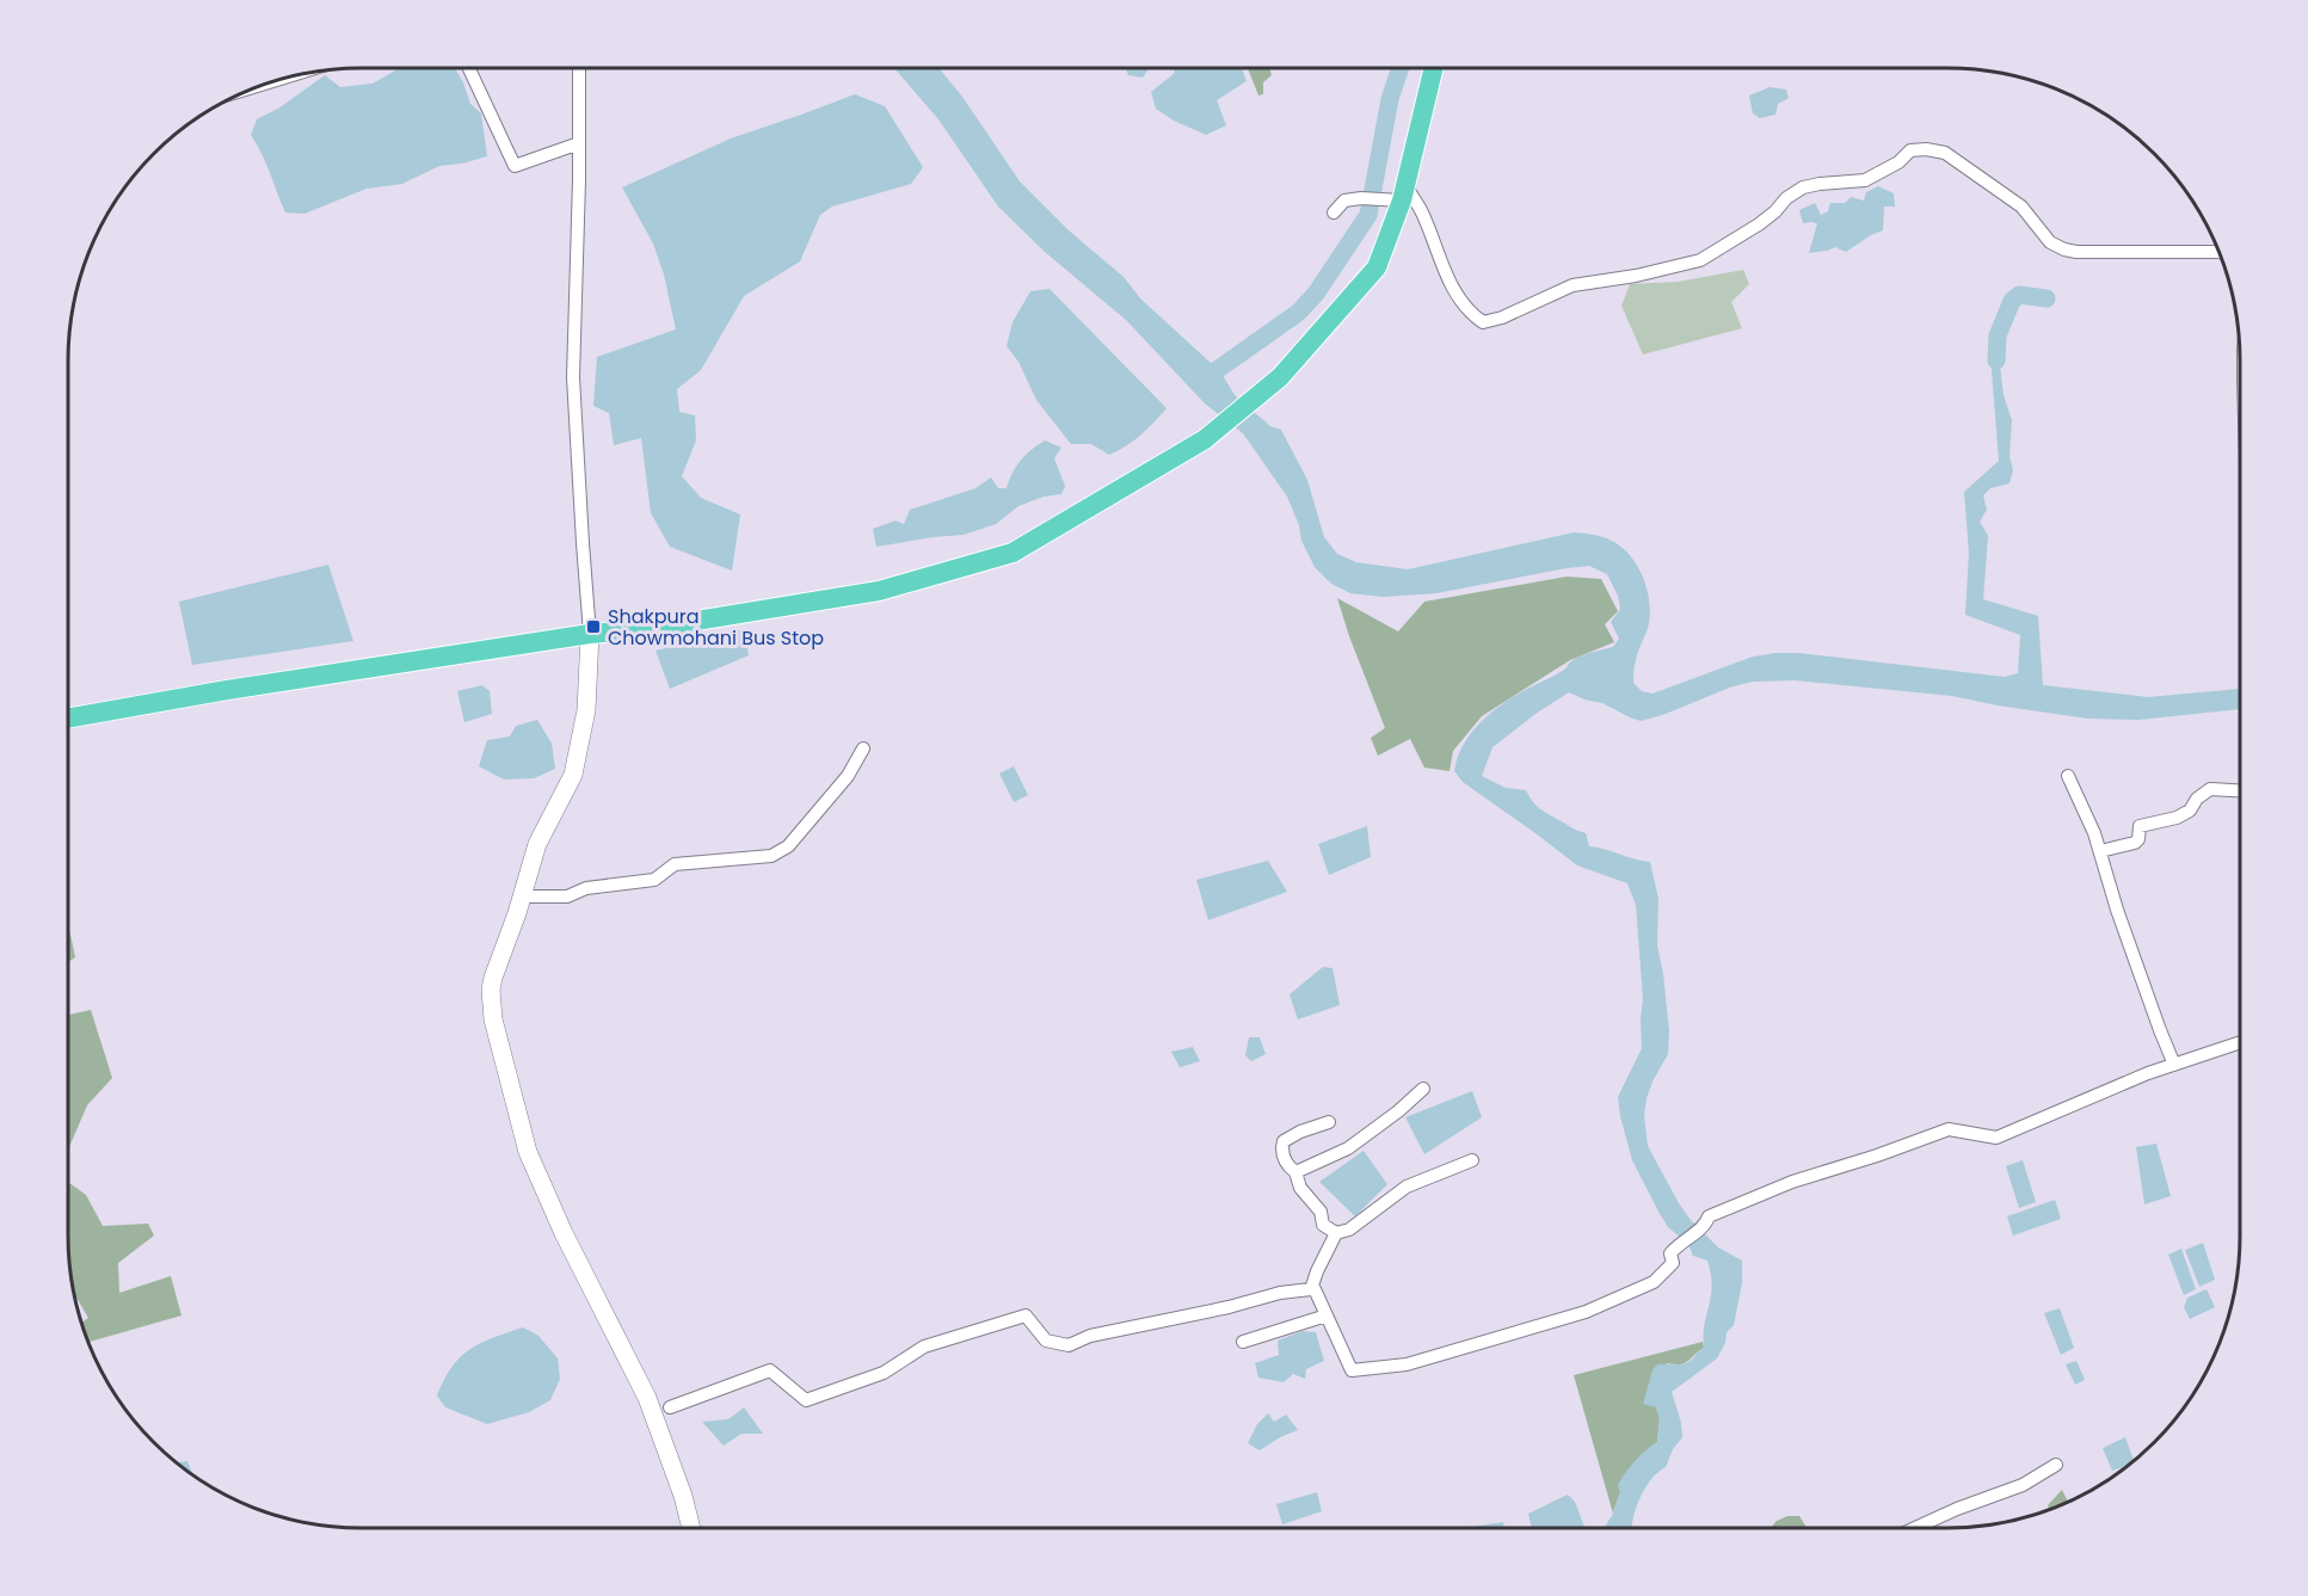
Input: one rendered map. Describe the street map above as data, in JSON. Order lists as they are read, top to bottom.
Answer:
{
  "places": {
    "transit": ["Shakpura Chowmohani Bus Stop"]
  }
}
